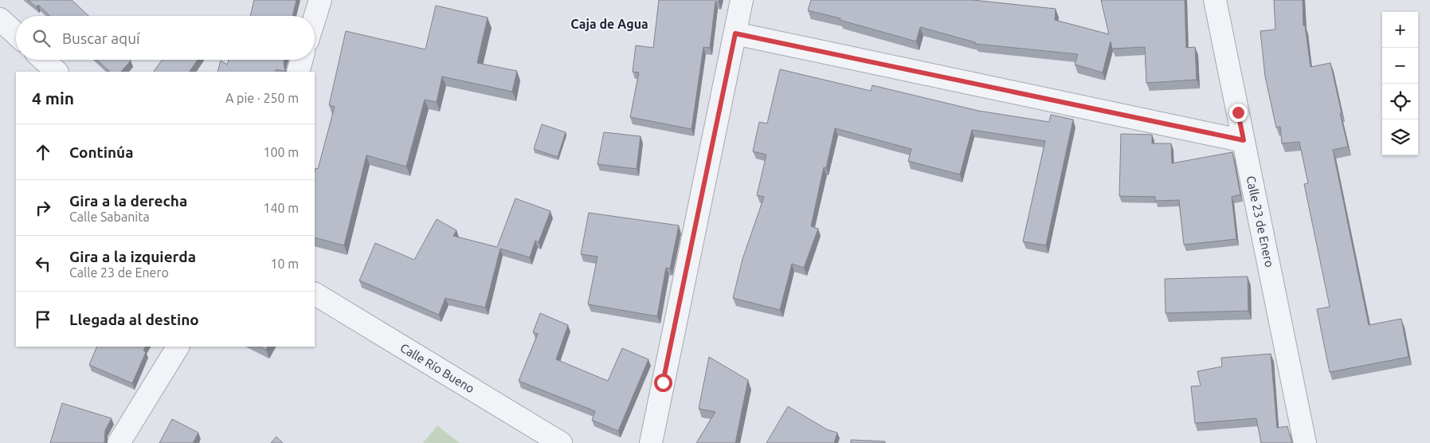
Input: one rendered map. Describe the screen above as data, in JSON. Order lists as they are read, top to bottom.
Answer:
{
  "streets": {
    "street": ["Calle 23 de Enero", "Calle Río Bueno"]
  },
  "districts": ["Caja de Agua"],
  "page": {
    "map_buttons": ["+", "−"],
    "search": "Buscar aquí",
    "heading": ["4 min", "A pie · 250 m"],
    "list": [
      ["Continúa", "100 m"],
      ["Gira a la derecha", "Calle Sabanita", "140 m"],
      ["Gira a la izquierda", "Calle 23 de Enero", "10 m"],
      "Llegada al destino"
    ]
  }
}
